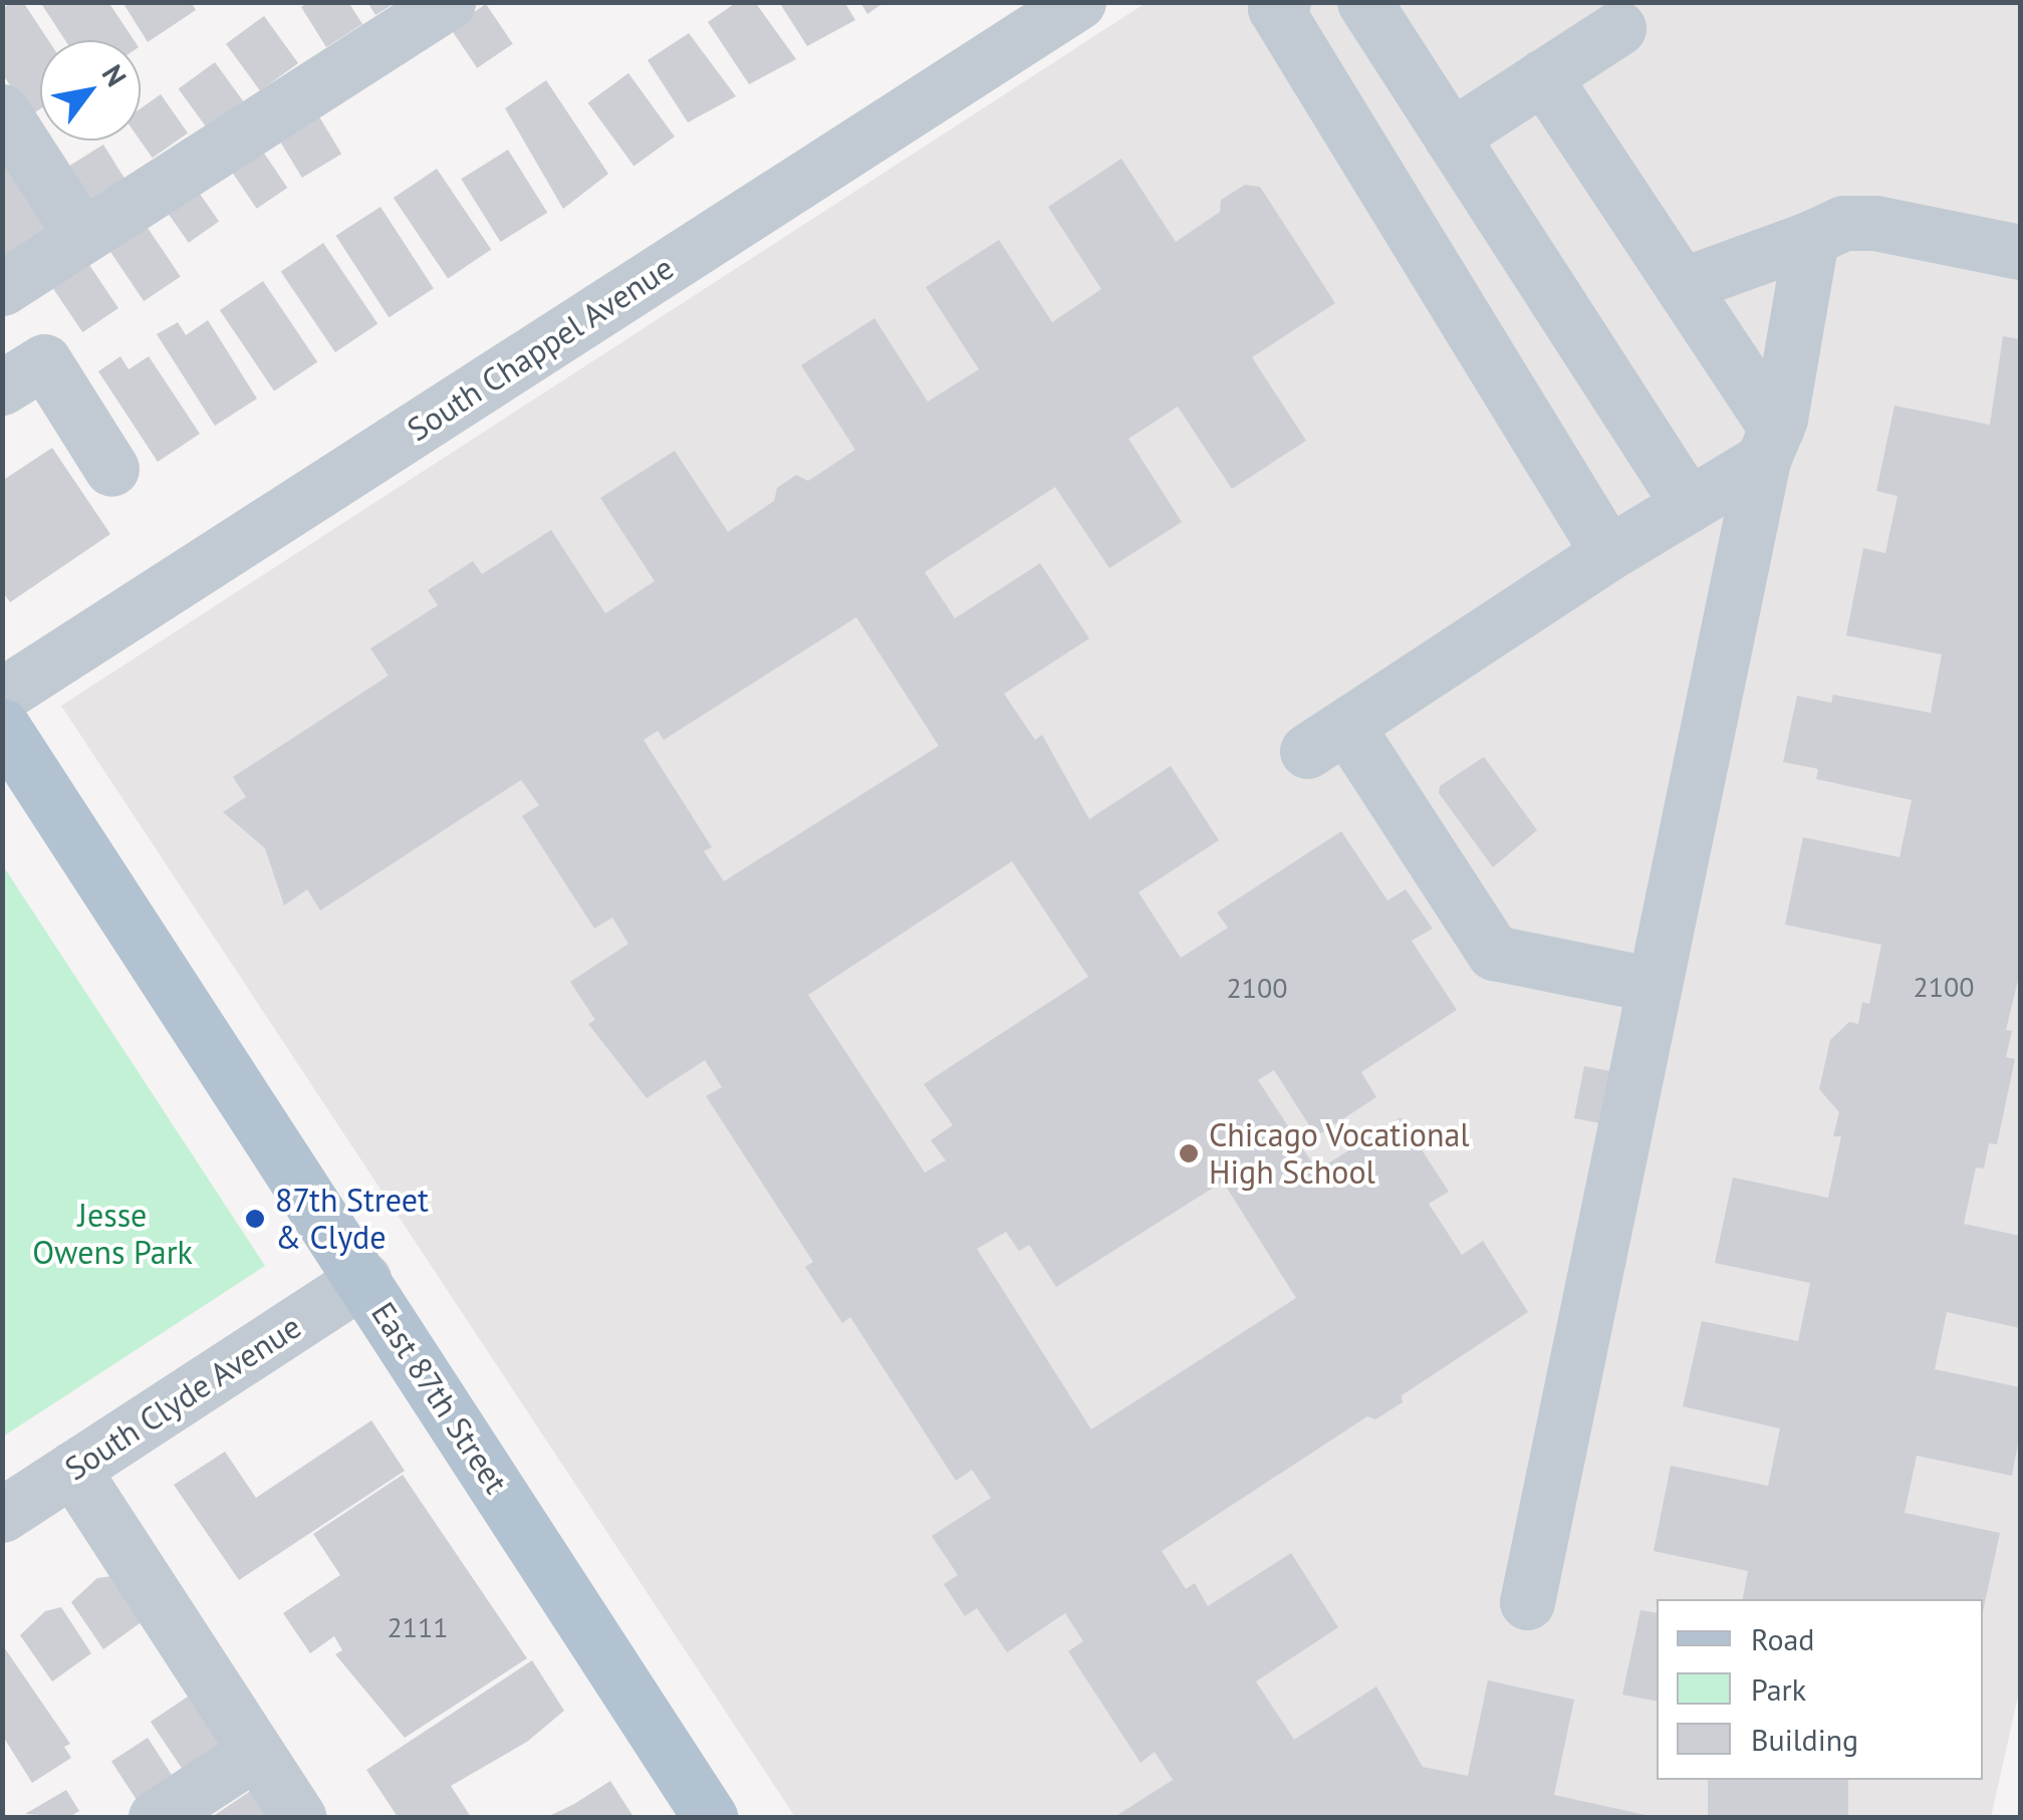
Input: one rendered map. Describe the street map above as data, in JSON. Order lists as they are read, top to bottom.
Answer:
{
  "streets": {
    "main road": ["East 87th Street"],
    "street": ["South Chappel Avenue", "South Clyde Avenue"]
  },
  "crossings": [
    ["South Clyde Avenue", "East 87th Street"]
  ],
  "parks": ["Jesse Owens Park"],
  "places": ["Chicago Vocational High School", "87th Street & Clyde"],
  "house_numbers": ["2100", "2100", "2111"],
  "legend": ["Road", "Park", "Building"],
  "north": "top right"
}
